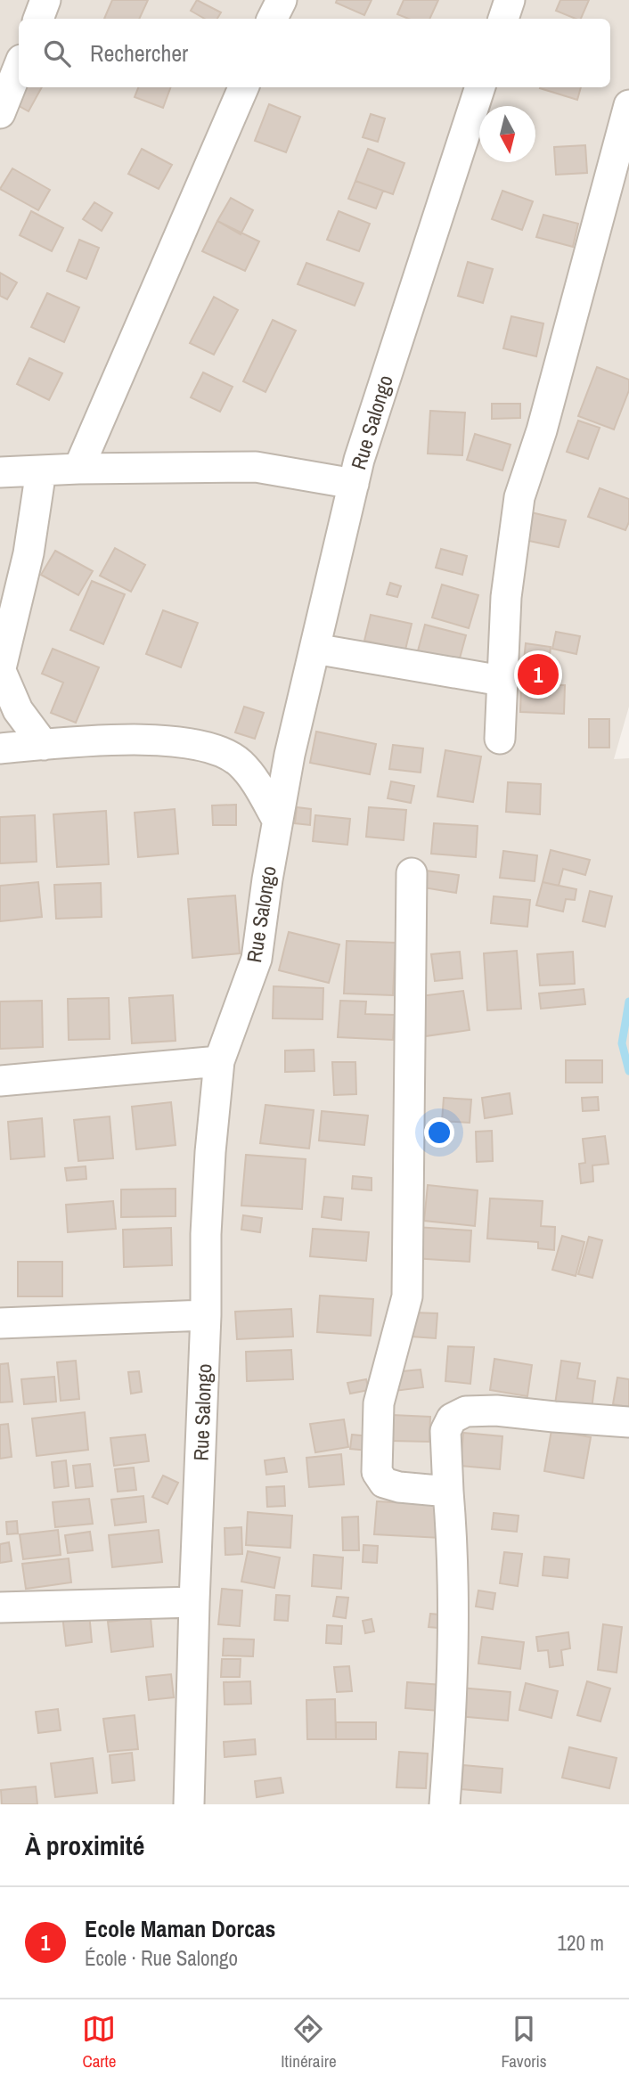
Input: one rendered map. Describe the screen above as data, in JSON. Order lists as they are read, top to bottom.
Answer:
{
  "streets": {
    "street": ["Rue Salongo"]
  },
  "north": "bottom",
  "page": {
    "search": "Rechercher",
    "pins": "1",
    "heading": "À proximité",
    "list": [
      {
        "mark": "1",
        "name": "Ecole Maman Dorcas",
        "note": "École · Rue Salongo",
        "value": "120 m"
      }
    ],
    "nav": ["Carte", "Itinéraire", "Favoris"]
  }
}
